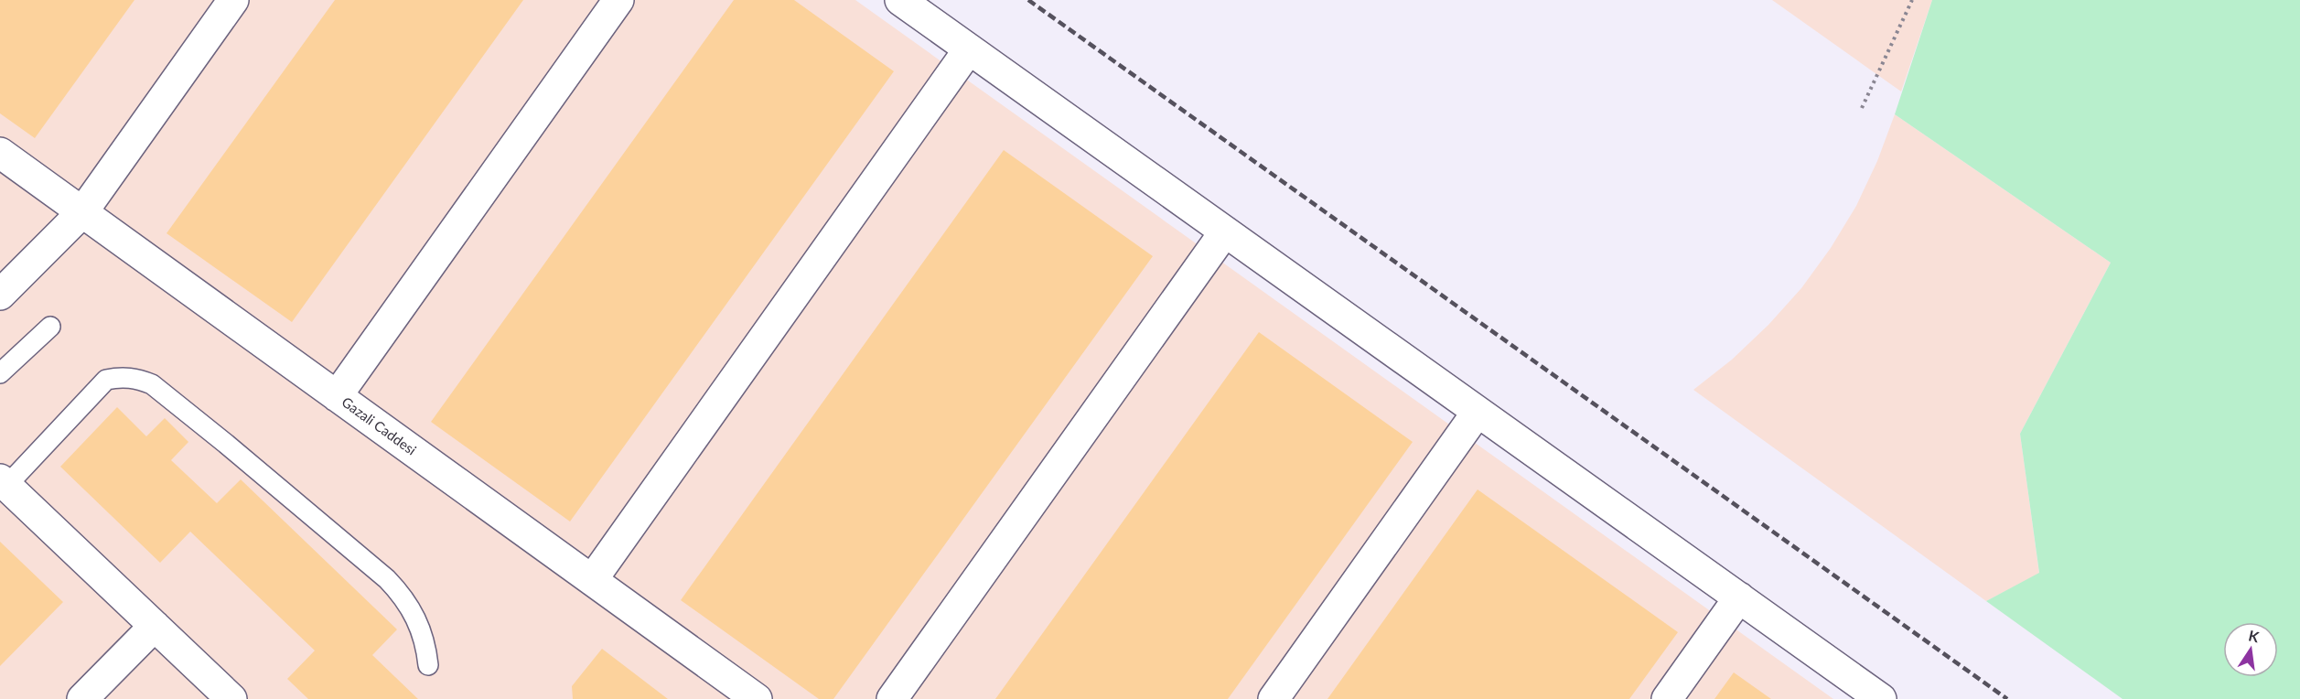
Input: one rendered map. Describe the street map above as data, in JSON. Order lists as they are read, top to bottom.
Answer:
{
  "streets": {
    "street": ["Gazali Caddesi"]
  },
  "north": "top"
}
